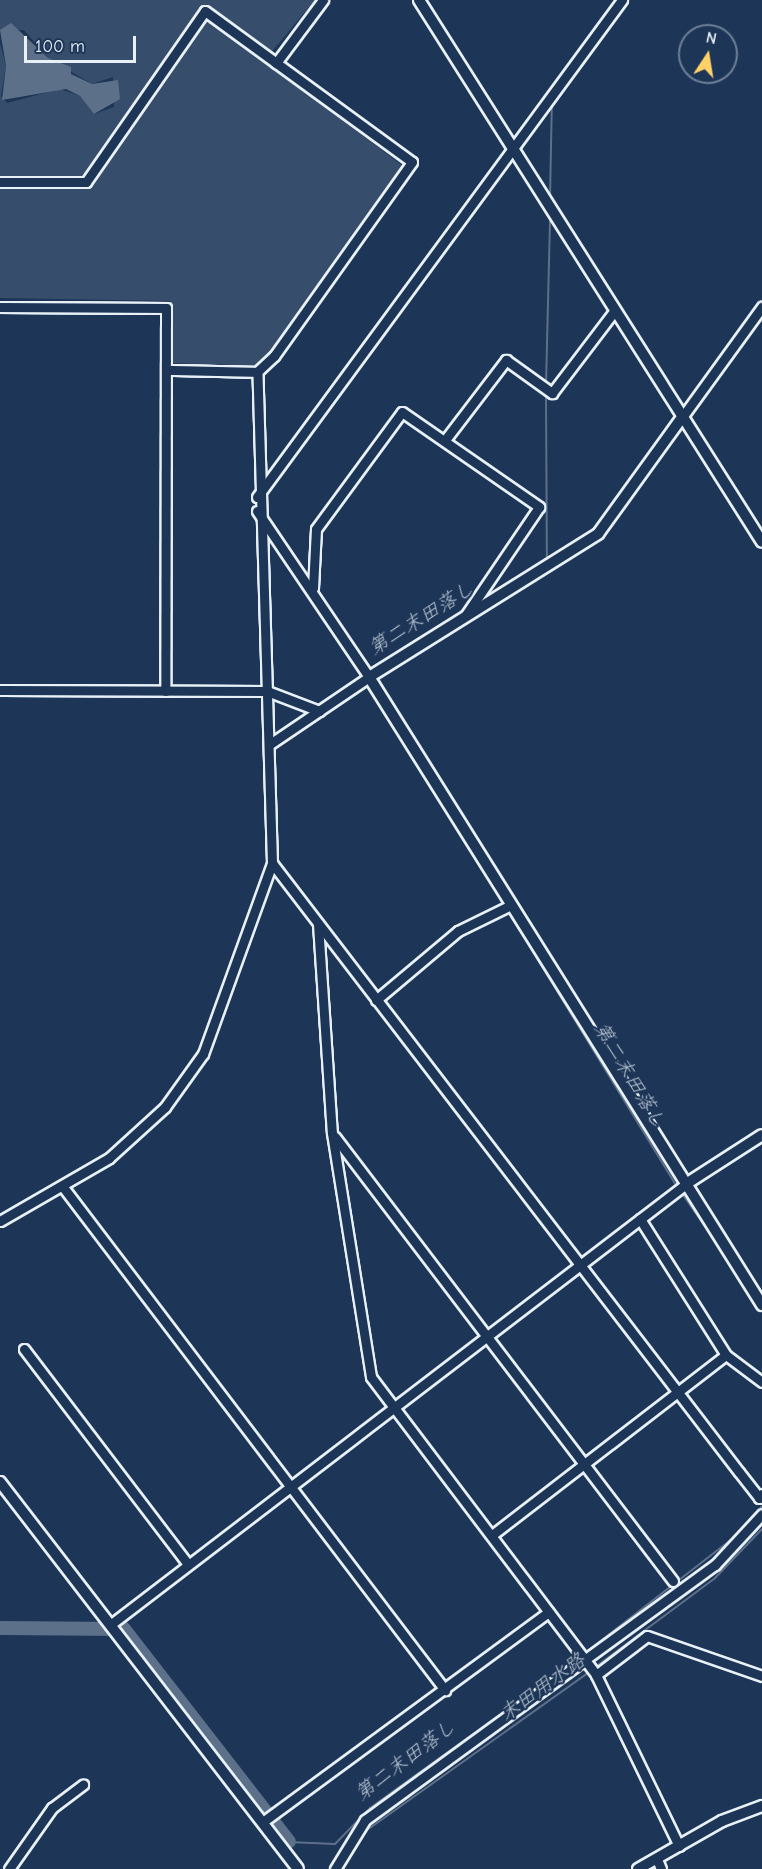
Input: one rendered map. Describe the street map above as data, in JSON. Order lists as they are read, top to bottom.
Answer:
{
  "water": ["第二末田落し", "末田用水路"],
  "scale_bar": "100 m",
  "north": "top"
}
